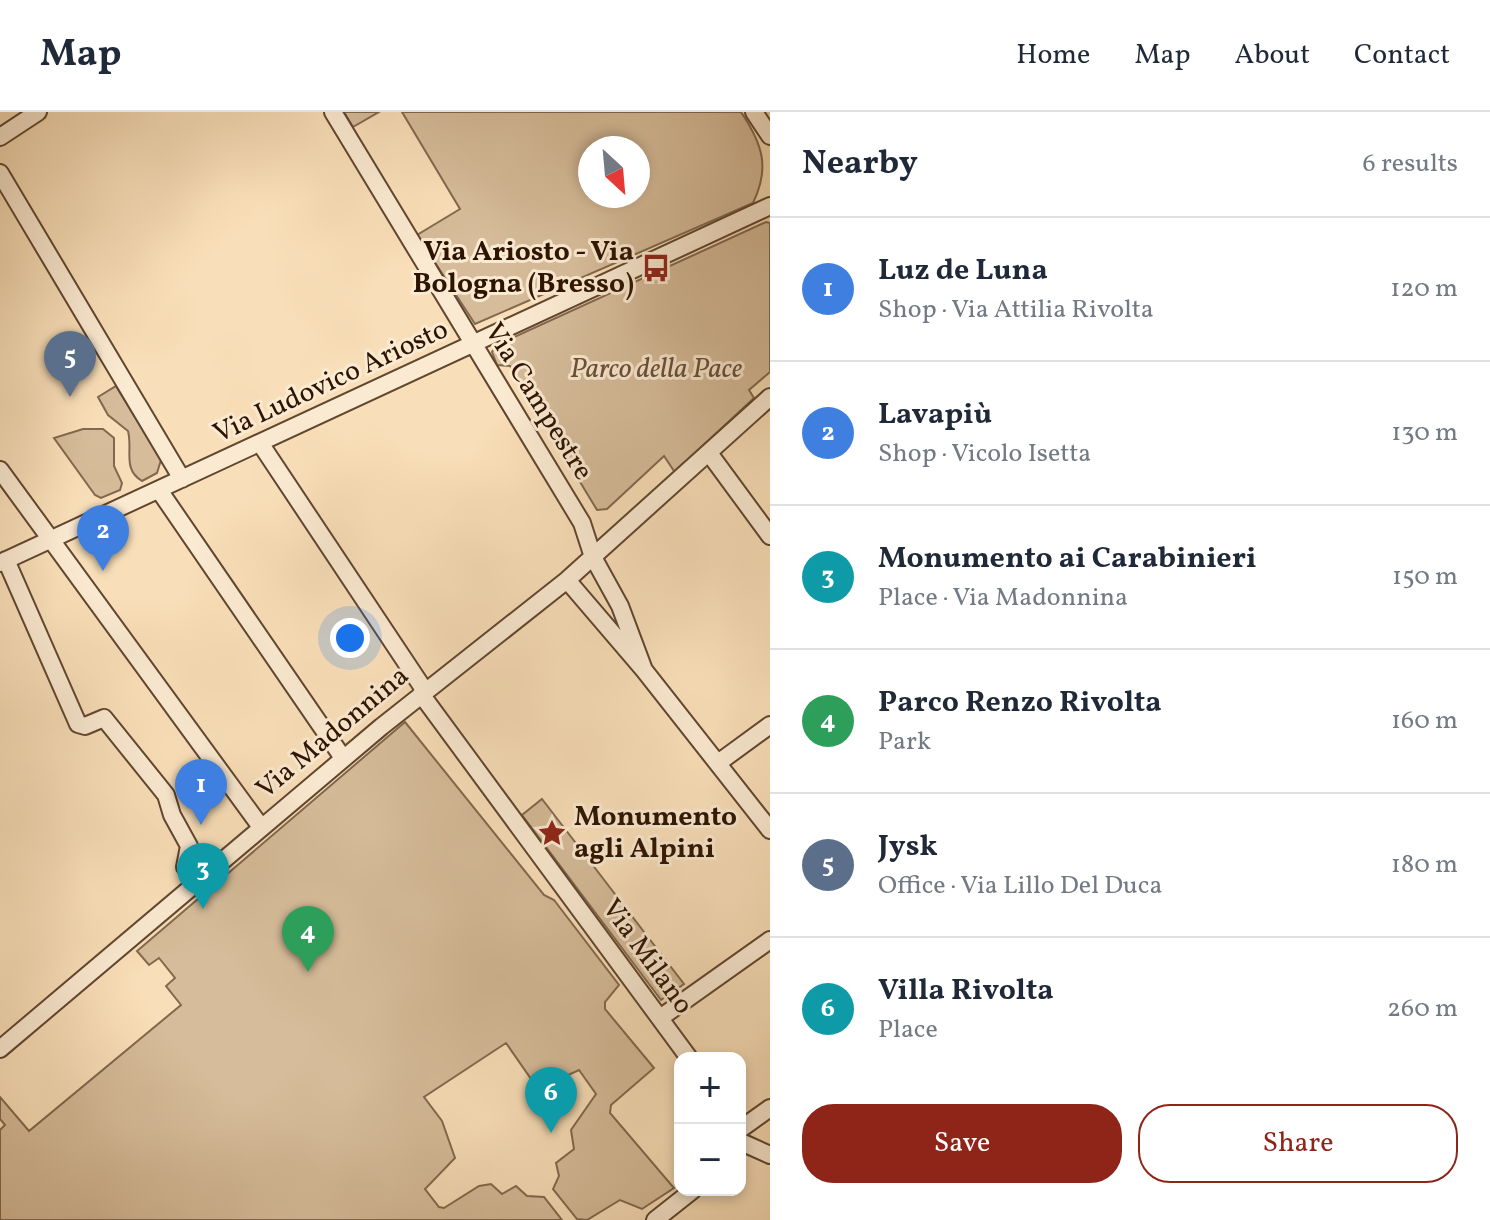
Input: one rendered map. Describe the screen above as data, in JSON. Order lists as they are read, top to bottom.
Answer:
{
  "streets": {
    "street": [
      "Via Ludovico Ariosto",
      "Via Campestre",
      "Via Madonnina",
      "Via Milano"
    ]
  },
  "crossings": [
    ["Via Ludovico Ariosto", "Via Campestre"],
    ["Via Ludovico Ariosto", "Via Milano"],
    ["Via Campestre", "Via Madonnina"],
    ["Via Madonnina", "Via Milano"]
  ],
  "parks": ["Parco della Pace"],
  "places": {
    "bus stop": ["Via Ariosto - Via Bologna (Bresso)"],
    "place": ["Monumento agli Alpini"]
  },
  "north": "bottom right",
  "page": {
    "header": "Map",
    "nav": [
      "Home",
      "Map",
      "About",
      "Contact"
    ],
    "heading": ["Nearby", "6 results"],
    "list": [
      {
        "mark": "1",
        "name": "Luz de Luna",
        "note": "Shop · Via Attilia Rivolta",
        "value": "120 m"
      },
      {
        "mark": "2",
        "name": "Lavapiù",
        "note": "Shop · Vicolo Isetta",
        "value": "130 m"
      },
      {
        "mark": "3",
        "name": "Monumento ai Carabinieri",
        "note": "Place · Via Madonnina",
        "value": "150 m"
      },
      {
        "mark": "4",
        "name": "Parco Renzo Rivolta",
        "note": "Park",
        "value": "160 m"
      },
      {
        "mark": "5",
        "name": "Jysk",
        "note": "Office · Via Lillo Del Duca",
        "value": "180 m"
      },
      {
        "mark": "6",
        "name": "Villa Rivolta",
        "note": "Place",
        "value": "260 m"
      }
    ],
    "pins": [
      "5",
      "2",
      "1",
      "3",
      "4",
      "6"
    ],
    "map_buttons": ["+", "−"],
    "buttons": ["Save", "Share"]
  }
}
